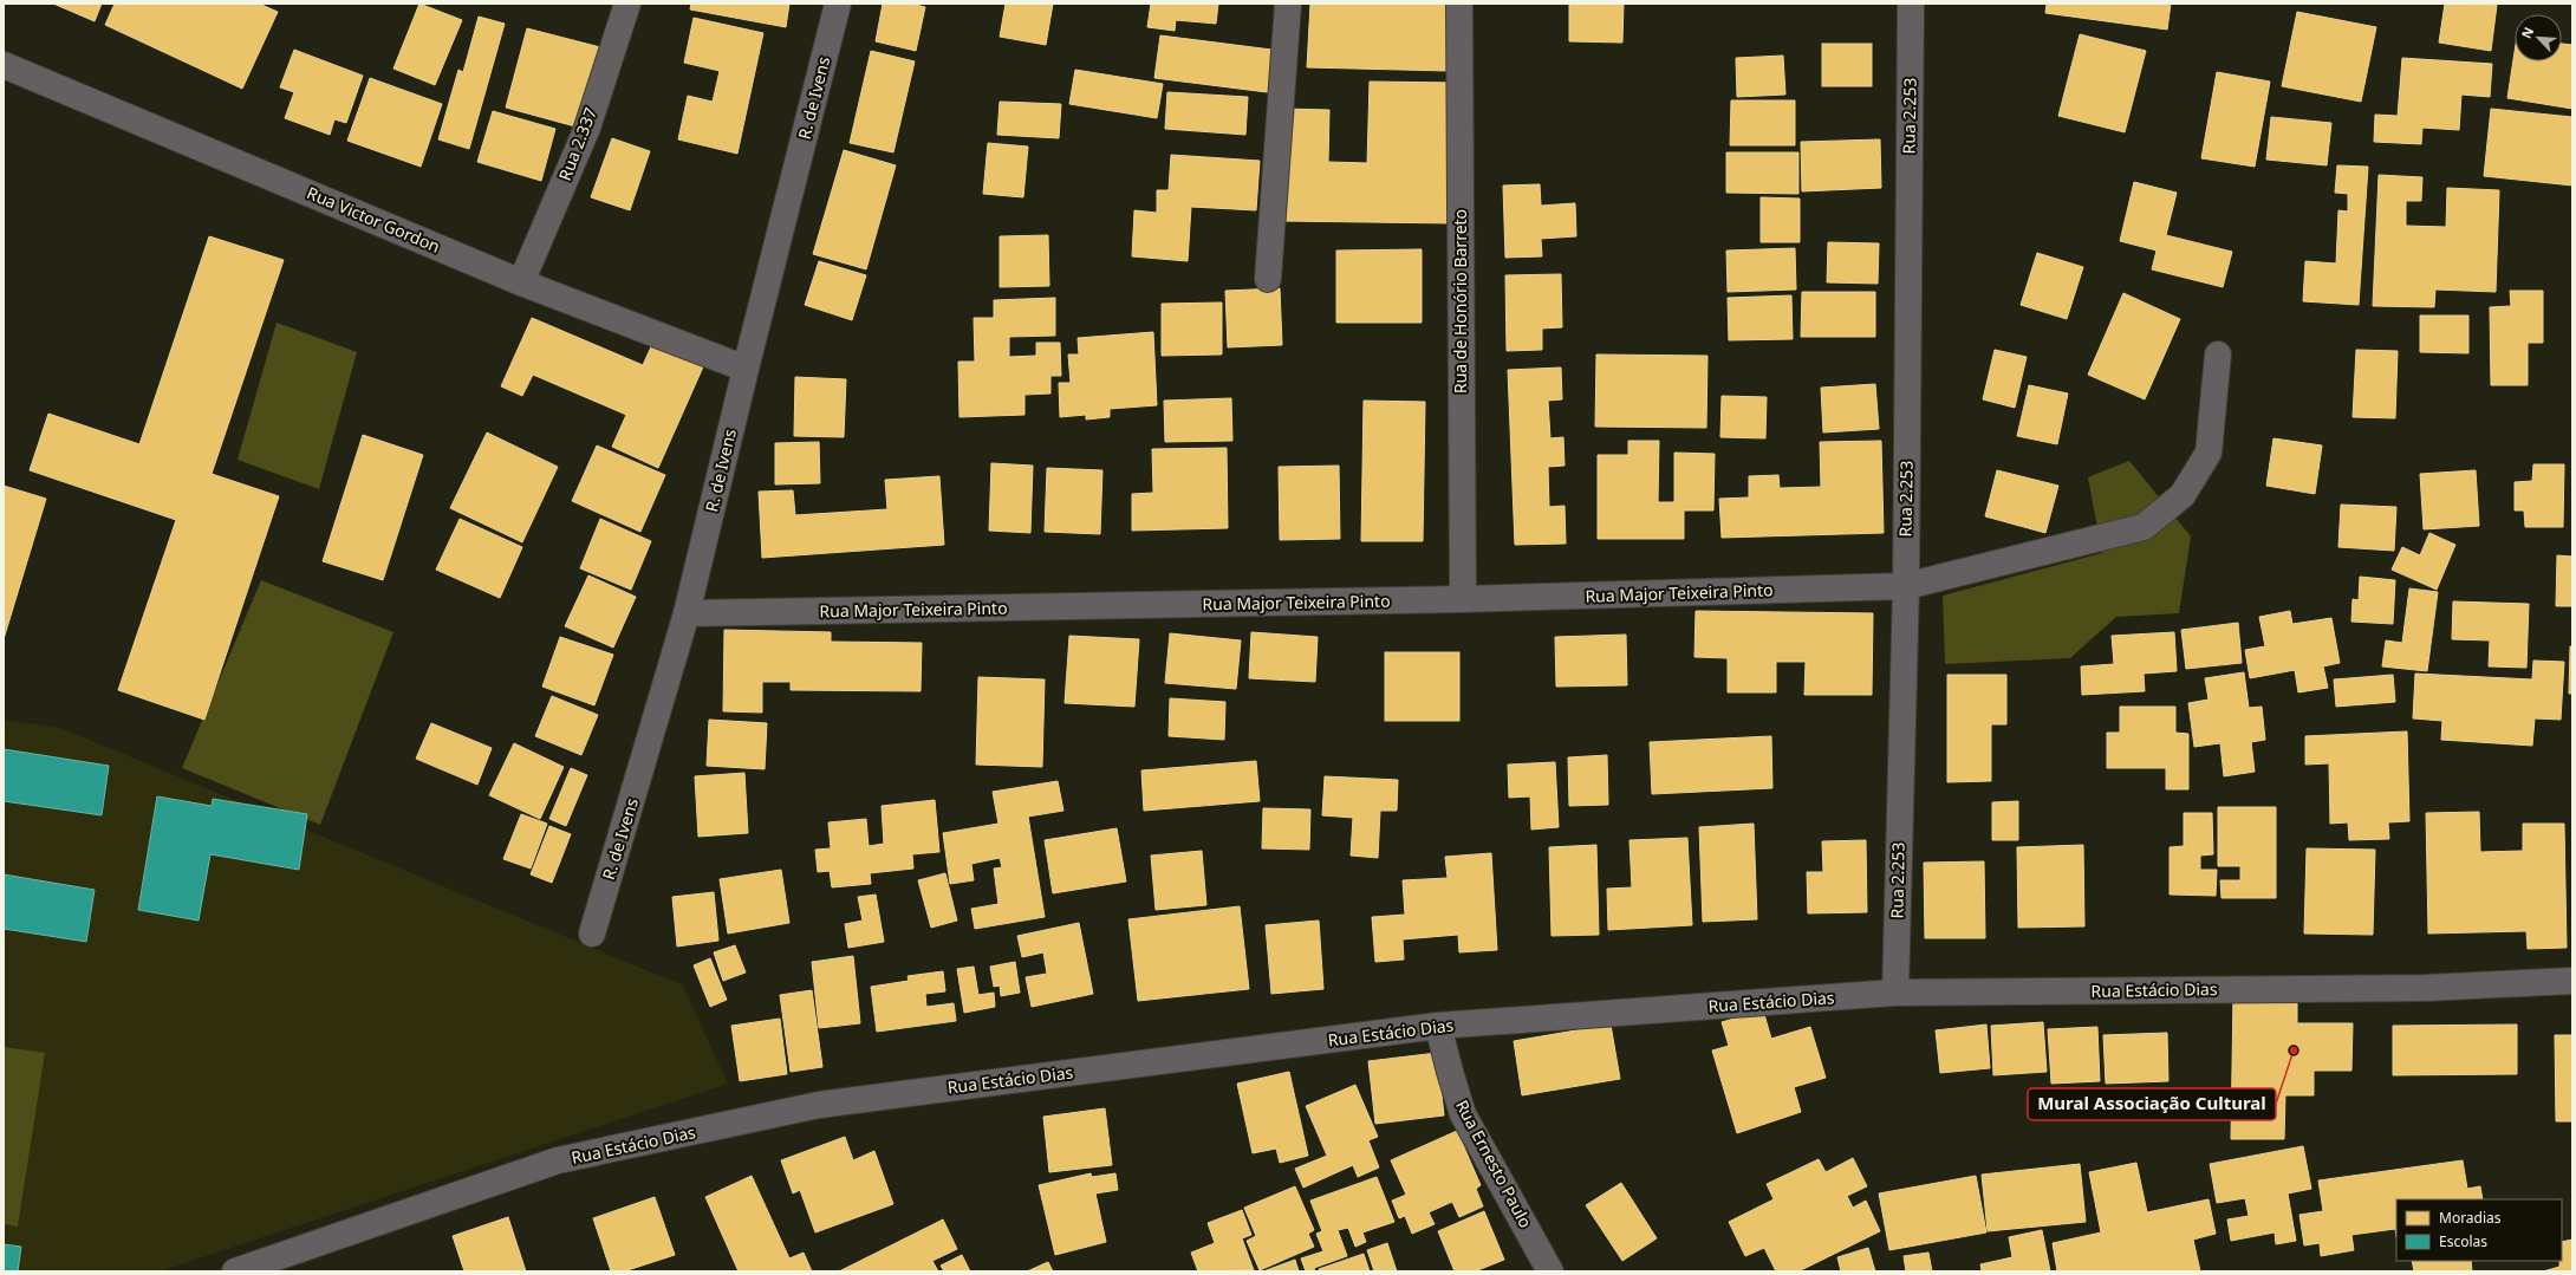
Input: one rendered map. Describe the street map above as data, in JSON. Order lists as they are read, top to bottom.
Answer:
{
  "streets": {
    "street": [
      "R. de Ivens",
      "Rua 2.253",
      "Rua 2.337",
      "Rua Victor Gordon",
      "Rua de Honório Barreto",
      "Rua Major Teixeira Pinto",
      "Rua Estácio Dias",
      "Rua Ernesto Paulo"
    ]
  },
  "crossings": [
    ["R. de Ivens", "Rua Victor Gordon"],
    ["R. de Ivens", "Rua Major Teixeira Pinto"],
    ["Rua 2.253", "Rua Major Teixeira Pinto"],
    ["Rua 2.253", "Rua Estácio Dias"],
    ["Rua 2.337", "Rua Victor Gordon"],
    ["Rua de Honório Barreto", "Rua Major Teixeira Pinto"],
    ["Rua Estácio Dias", "Rua Ernesto Paulo"]
  ],
  "places": ["Mural Associação Cultural"],
  "legend": ["Moradias", "Escolas"],
  "north": "top left"
}
